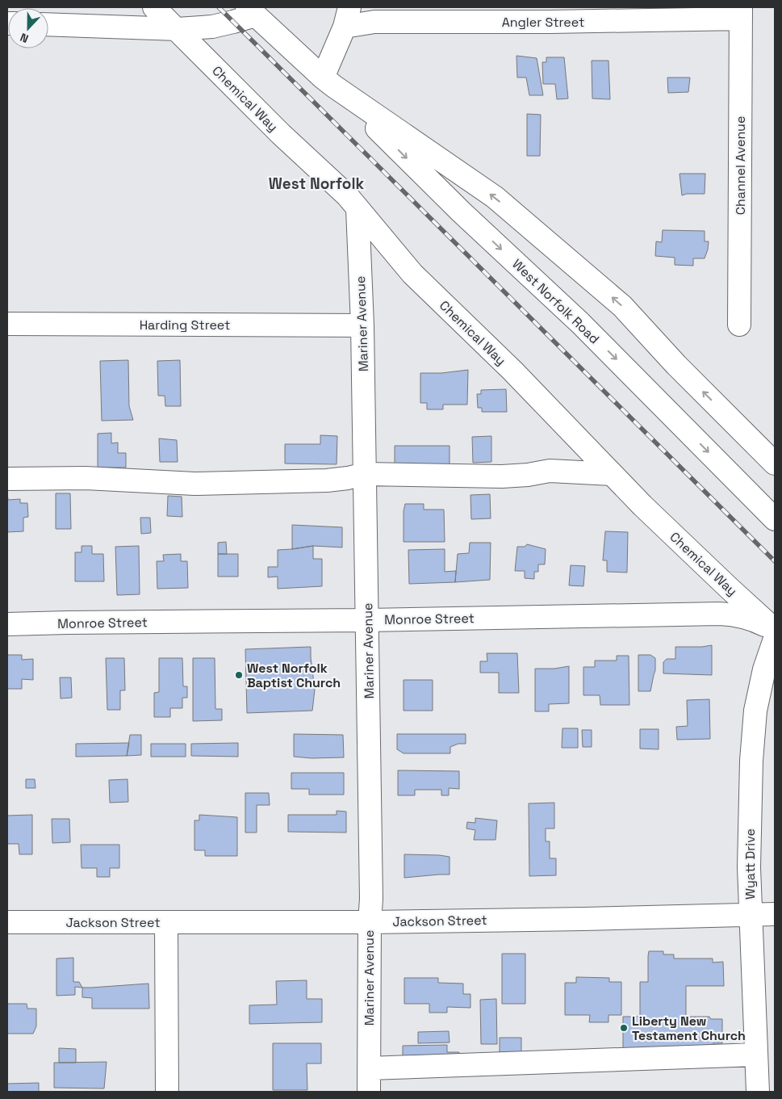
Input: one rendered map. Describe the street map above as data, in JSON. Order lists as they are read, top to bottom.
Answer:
{
  "streets": {
    "street": [
      "Angler Street",
      "Chemical Way",
      "Channel Avenue",
      "West Norfolk Road",
      "Mariner Avenue",
      "Harding Street",
      "Monroe Street",
      "Wyatt Drive",
      "Jackson Street"
    ]
  },
  "crossings": [
    ["Angler Street", "Channel Avenue"],
    ["Chemical Way", "Mariner Avenue"],
    ["Chemical Way", "Monroe Street"],
    ["Mariner Avenue", "Harding Street"],
    ["Mariner Avenue", "Monroe Street"],
    ["Mariner Avenue", "Jackson Street"],
    ["Wyatt Drive", "Jackson Street"]
  ],
  "districts": ["West Norfolk"],
  "places": ["West Norfolk Baptist Church", "Liberty New Testament Church"],
  "north": "bottom"
}
